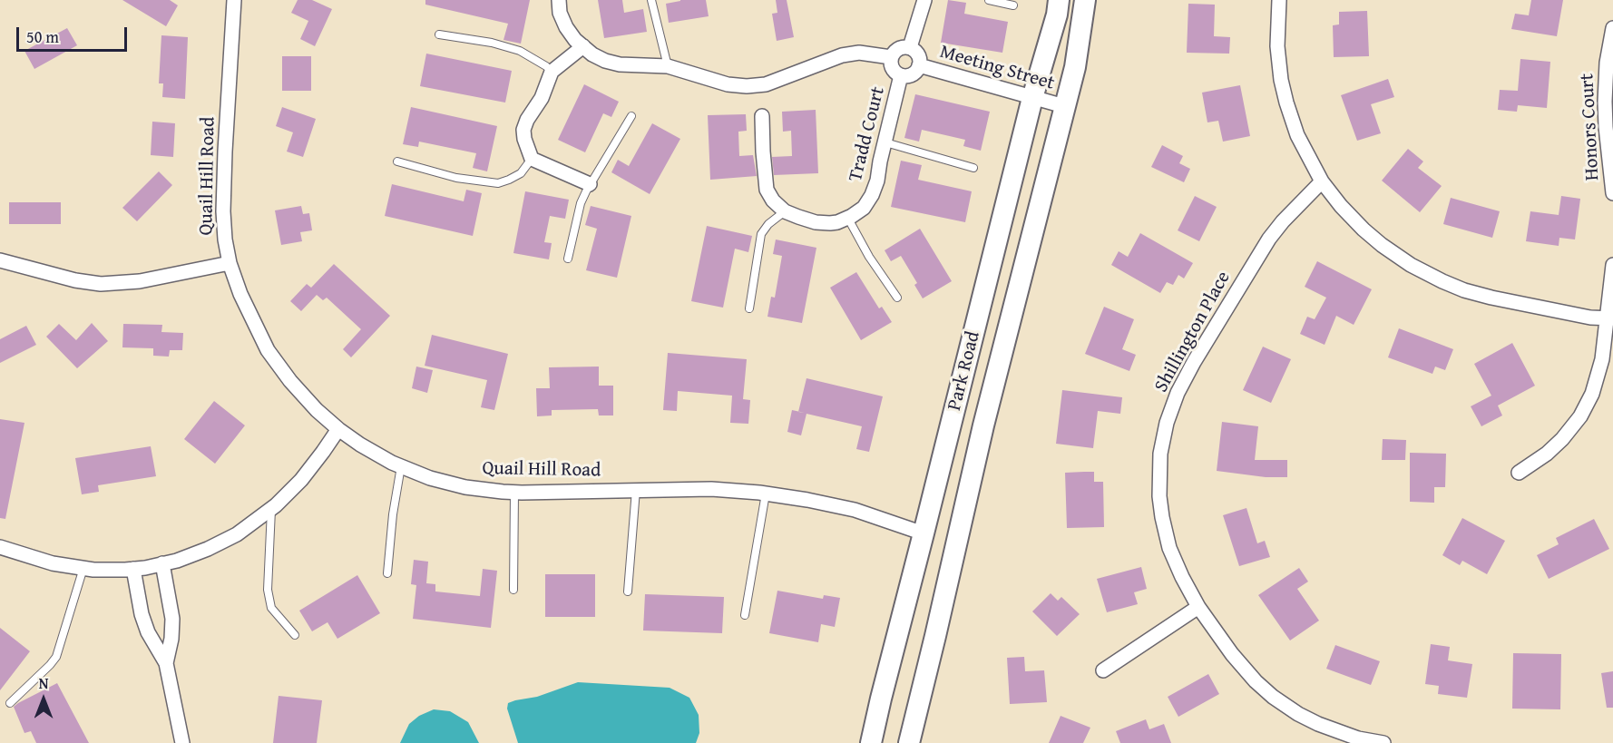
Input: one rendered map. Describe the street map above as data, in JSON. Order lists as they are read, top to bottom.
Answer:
{
  "streets": {
    "main road": ["Park Road"],
    "street": [
      "Meeting Street",
      "Honors Court",
      "Tradd Court",
      "Quail Hill Road",
      "Shillington Place"
    ]
  },
  "crossings": [
    ["Meeting Street", "Tradd Court"],
    ["Meeting Street", "Park Road"],
    ["Quail Hill Road", "Park Road"]
  ],
  "scale_bar": "50 m",
  "north": "top"
}
